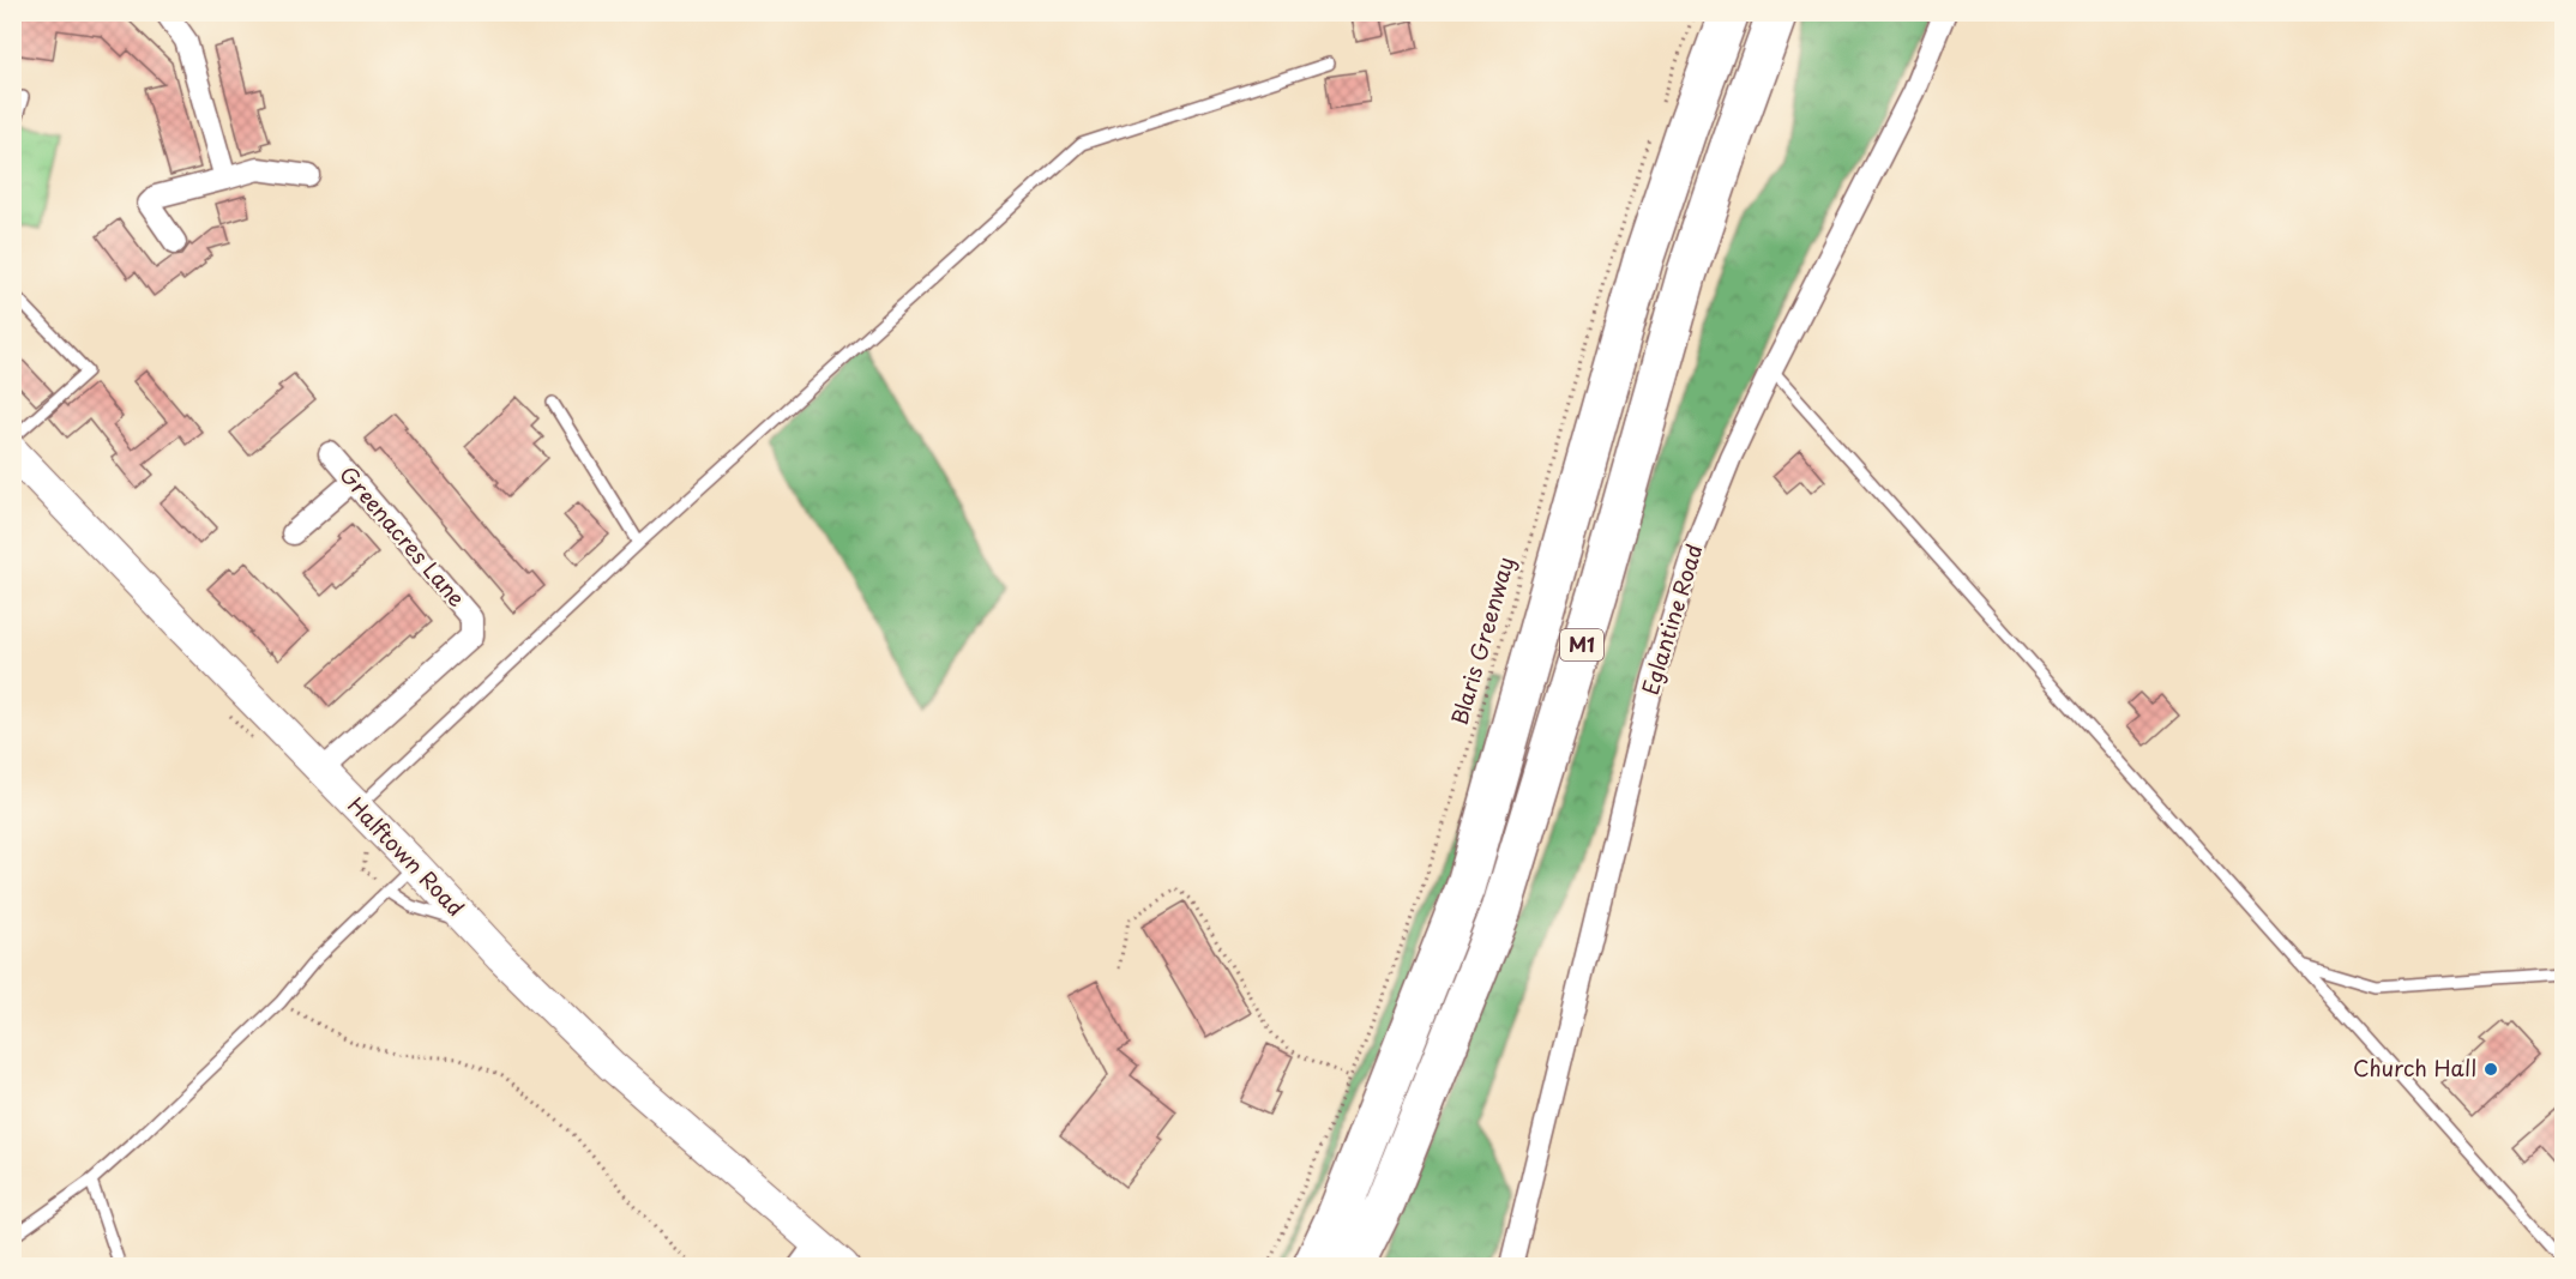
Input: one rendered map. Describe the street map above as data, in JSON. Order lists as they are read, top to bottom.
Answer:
{
  "streets": {
    "highway": ["M1"],
    "street": ["Greenacres Lane", "Eglantine Road", "Halftown Road"],
    "path": ["Blaris Greenway"]
  },
  "crossings": [
    ["Greenacres Lane", "Halftown Road"]
  ],
  "places": ["Church Hall"]
}
